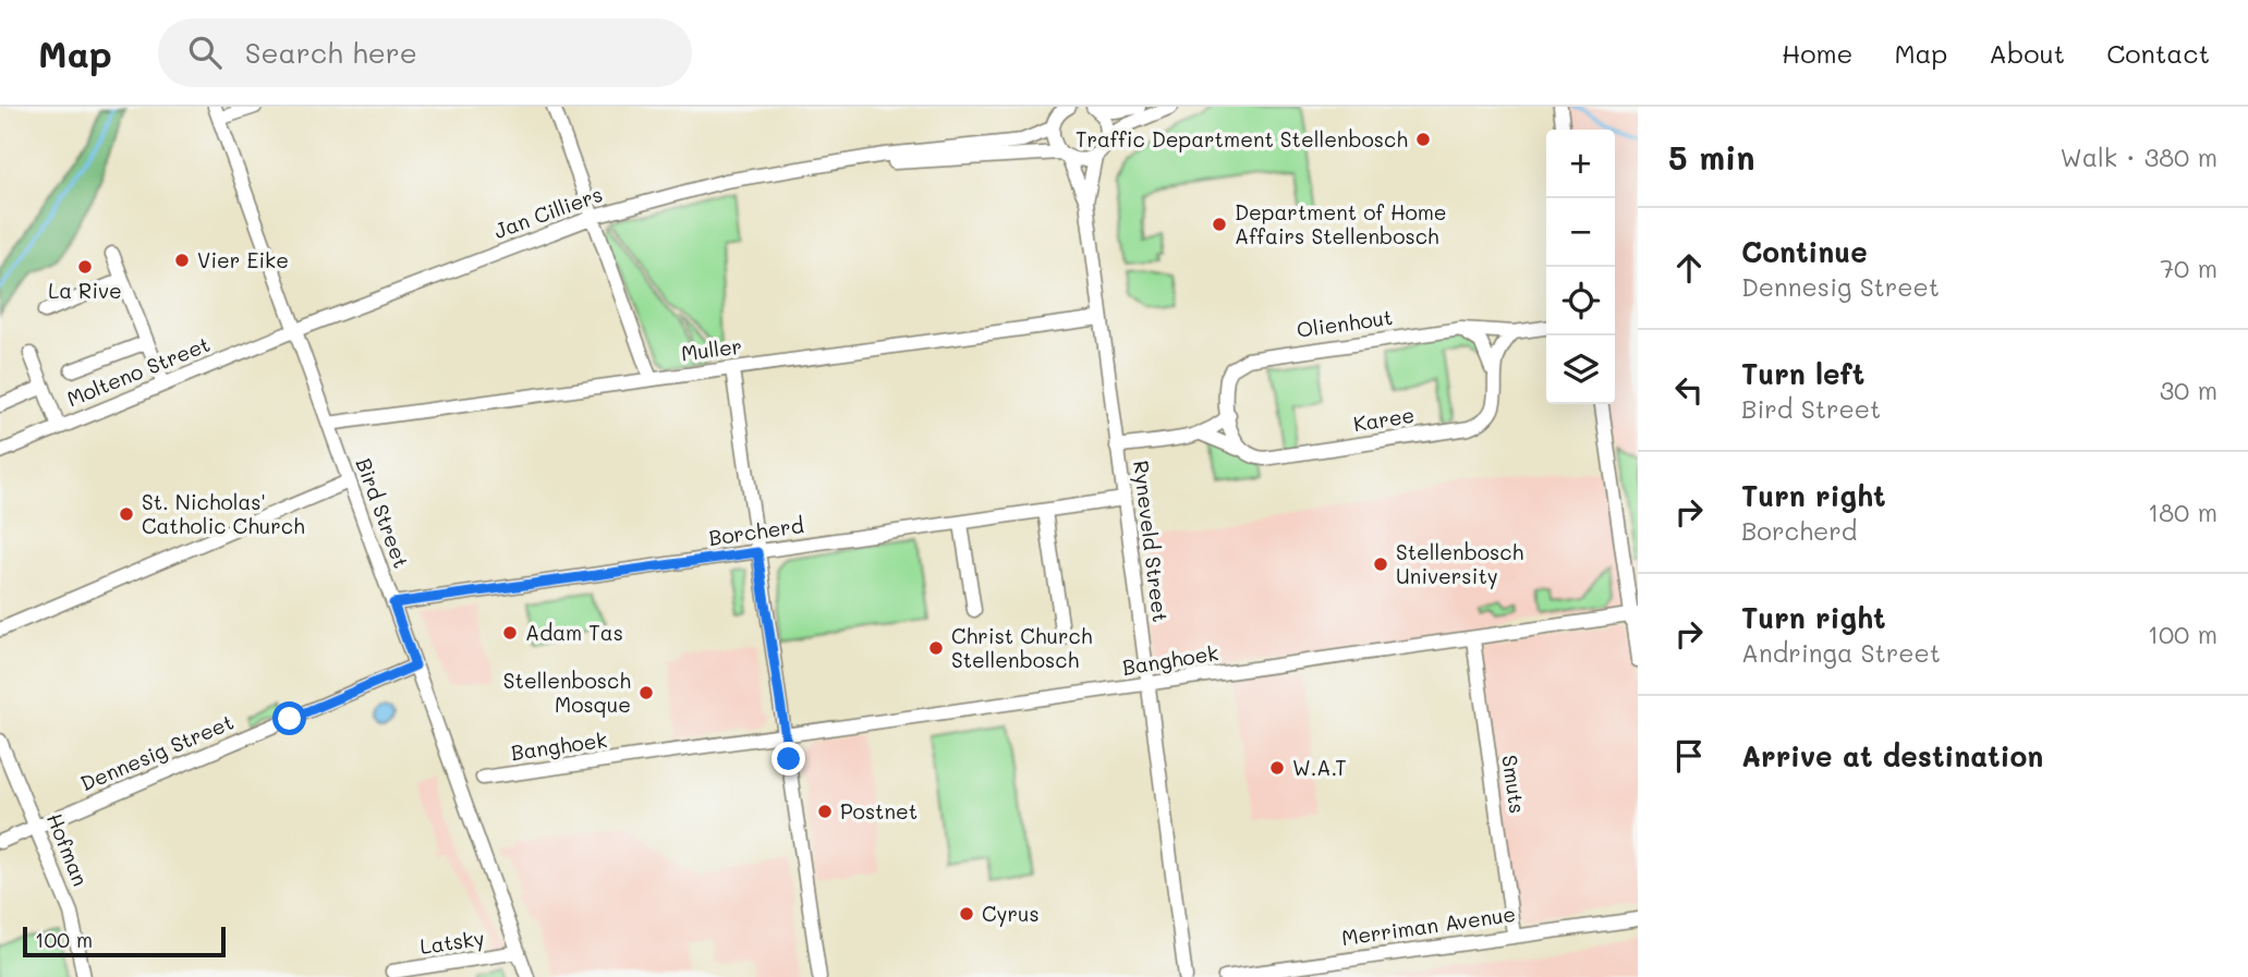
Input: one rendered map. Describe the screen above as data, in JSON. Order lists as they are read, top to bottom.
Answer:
{
  "streets": {
    "street": [
      "Jan Cilliers",
      "Olienhout",
      "Muller",
      "Molteno Street",
      "Karee",
      "Bird Street",
      "Borcherd",
      "Ryneveld Street",
      "Banghoek",
      "Dennesig Street",
      "Smuts",
      "Hofman",
      "Merriman Avenue",
      "Latsky"
    ]
  },
  "crossings": [
    ["Jan Cilliers", "Molteno Street"],
    ["Jan Cilliers", "Bird Street"],
    ["Jan Cilliers", "Ryneveld Street"],
    ["Olienhout", "Karee"],
    ["Muller", "Bird Street"],
    ["Muller", "Ryneveld Street"],
    ["Molteno Street", "Bird Street"],
    ["Bird Street", "Borcherd"],
    ["Bird Street", "Dennesig Street"],
    ["Bird Street", "Latsky"],
    ["Borcherd", "Ryneveld Street"],
    ["Ryneveld Street", "Banghoek"],
    ["Banghoek", "Smuts"],
    ["Dennesig Street", "Hofman"],
    ["Smuts", "Merriman Avenue"]
  ],
  "places": [
    "Traffic Department Stellenbosch",
    "Department of Home Affairs Stellenbosch",
    "Vier Eike",
    "La Rive",
    "St. Nicholas' Catholic Church",
    "Stellenbosch University",
    "Adam Tas",
    "Christ Church Stellenbosch",
    "Stellenbosch Mosque",
    "W.A.T",
    "Postnet",
    "Cyrus"
  ],
  "scale_bar": "100 m",
  "page": {
    "header": "Map",
    "search": "Search here",
    "nav": [
      "Home",
      "Map",
      "About",
      "Contact"
    ],
    "heading": ["5 min", "Walk · 380 m"],
    "map_buttons": ["+", "−"],
    "list": [
      ["Continue", "Dennesig Street", "70 m"],
      ["Turn left", "Bird Street", "30 m"],
      ["Turn right", "Borcherd", "180 m"],
      ["Turn right", "Andringa Street", "100 m"],
      "Arrive at destination"
    ],
    "scale": "100 m"
  }
}
